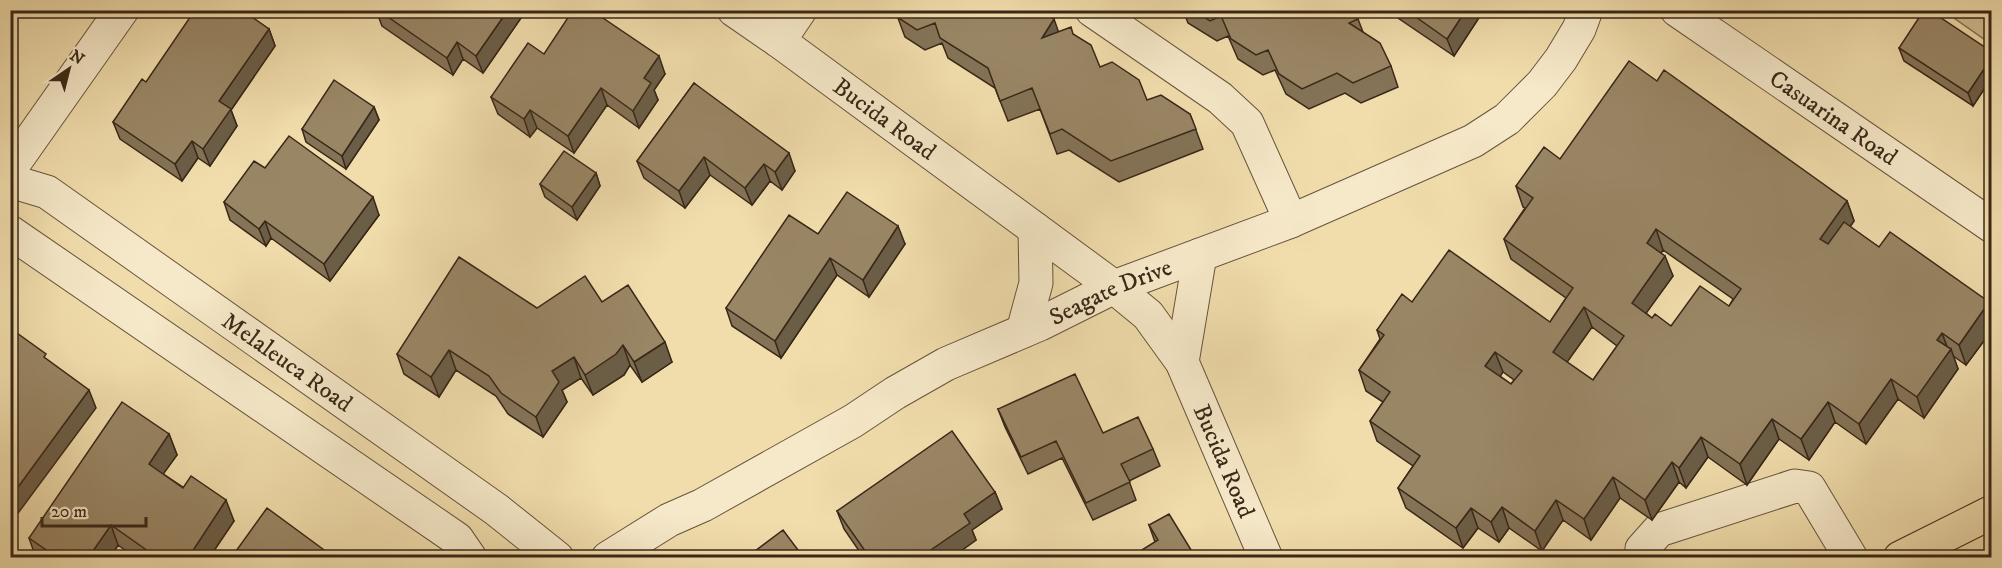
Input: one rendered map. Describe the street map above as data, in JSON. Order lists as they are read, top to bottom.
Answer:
{
  "streets": {
    "street": [
      "Casuarina Road",
      "Bucida Road",
      "Seagate Drive",
      "Melaleuca Road"
    ]
  },
  "crossings": [
    ["Bucida Road", "Seagate Drive"]
  ],
  "scale_bar": "20 m",
  "north": "top right"
}
